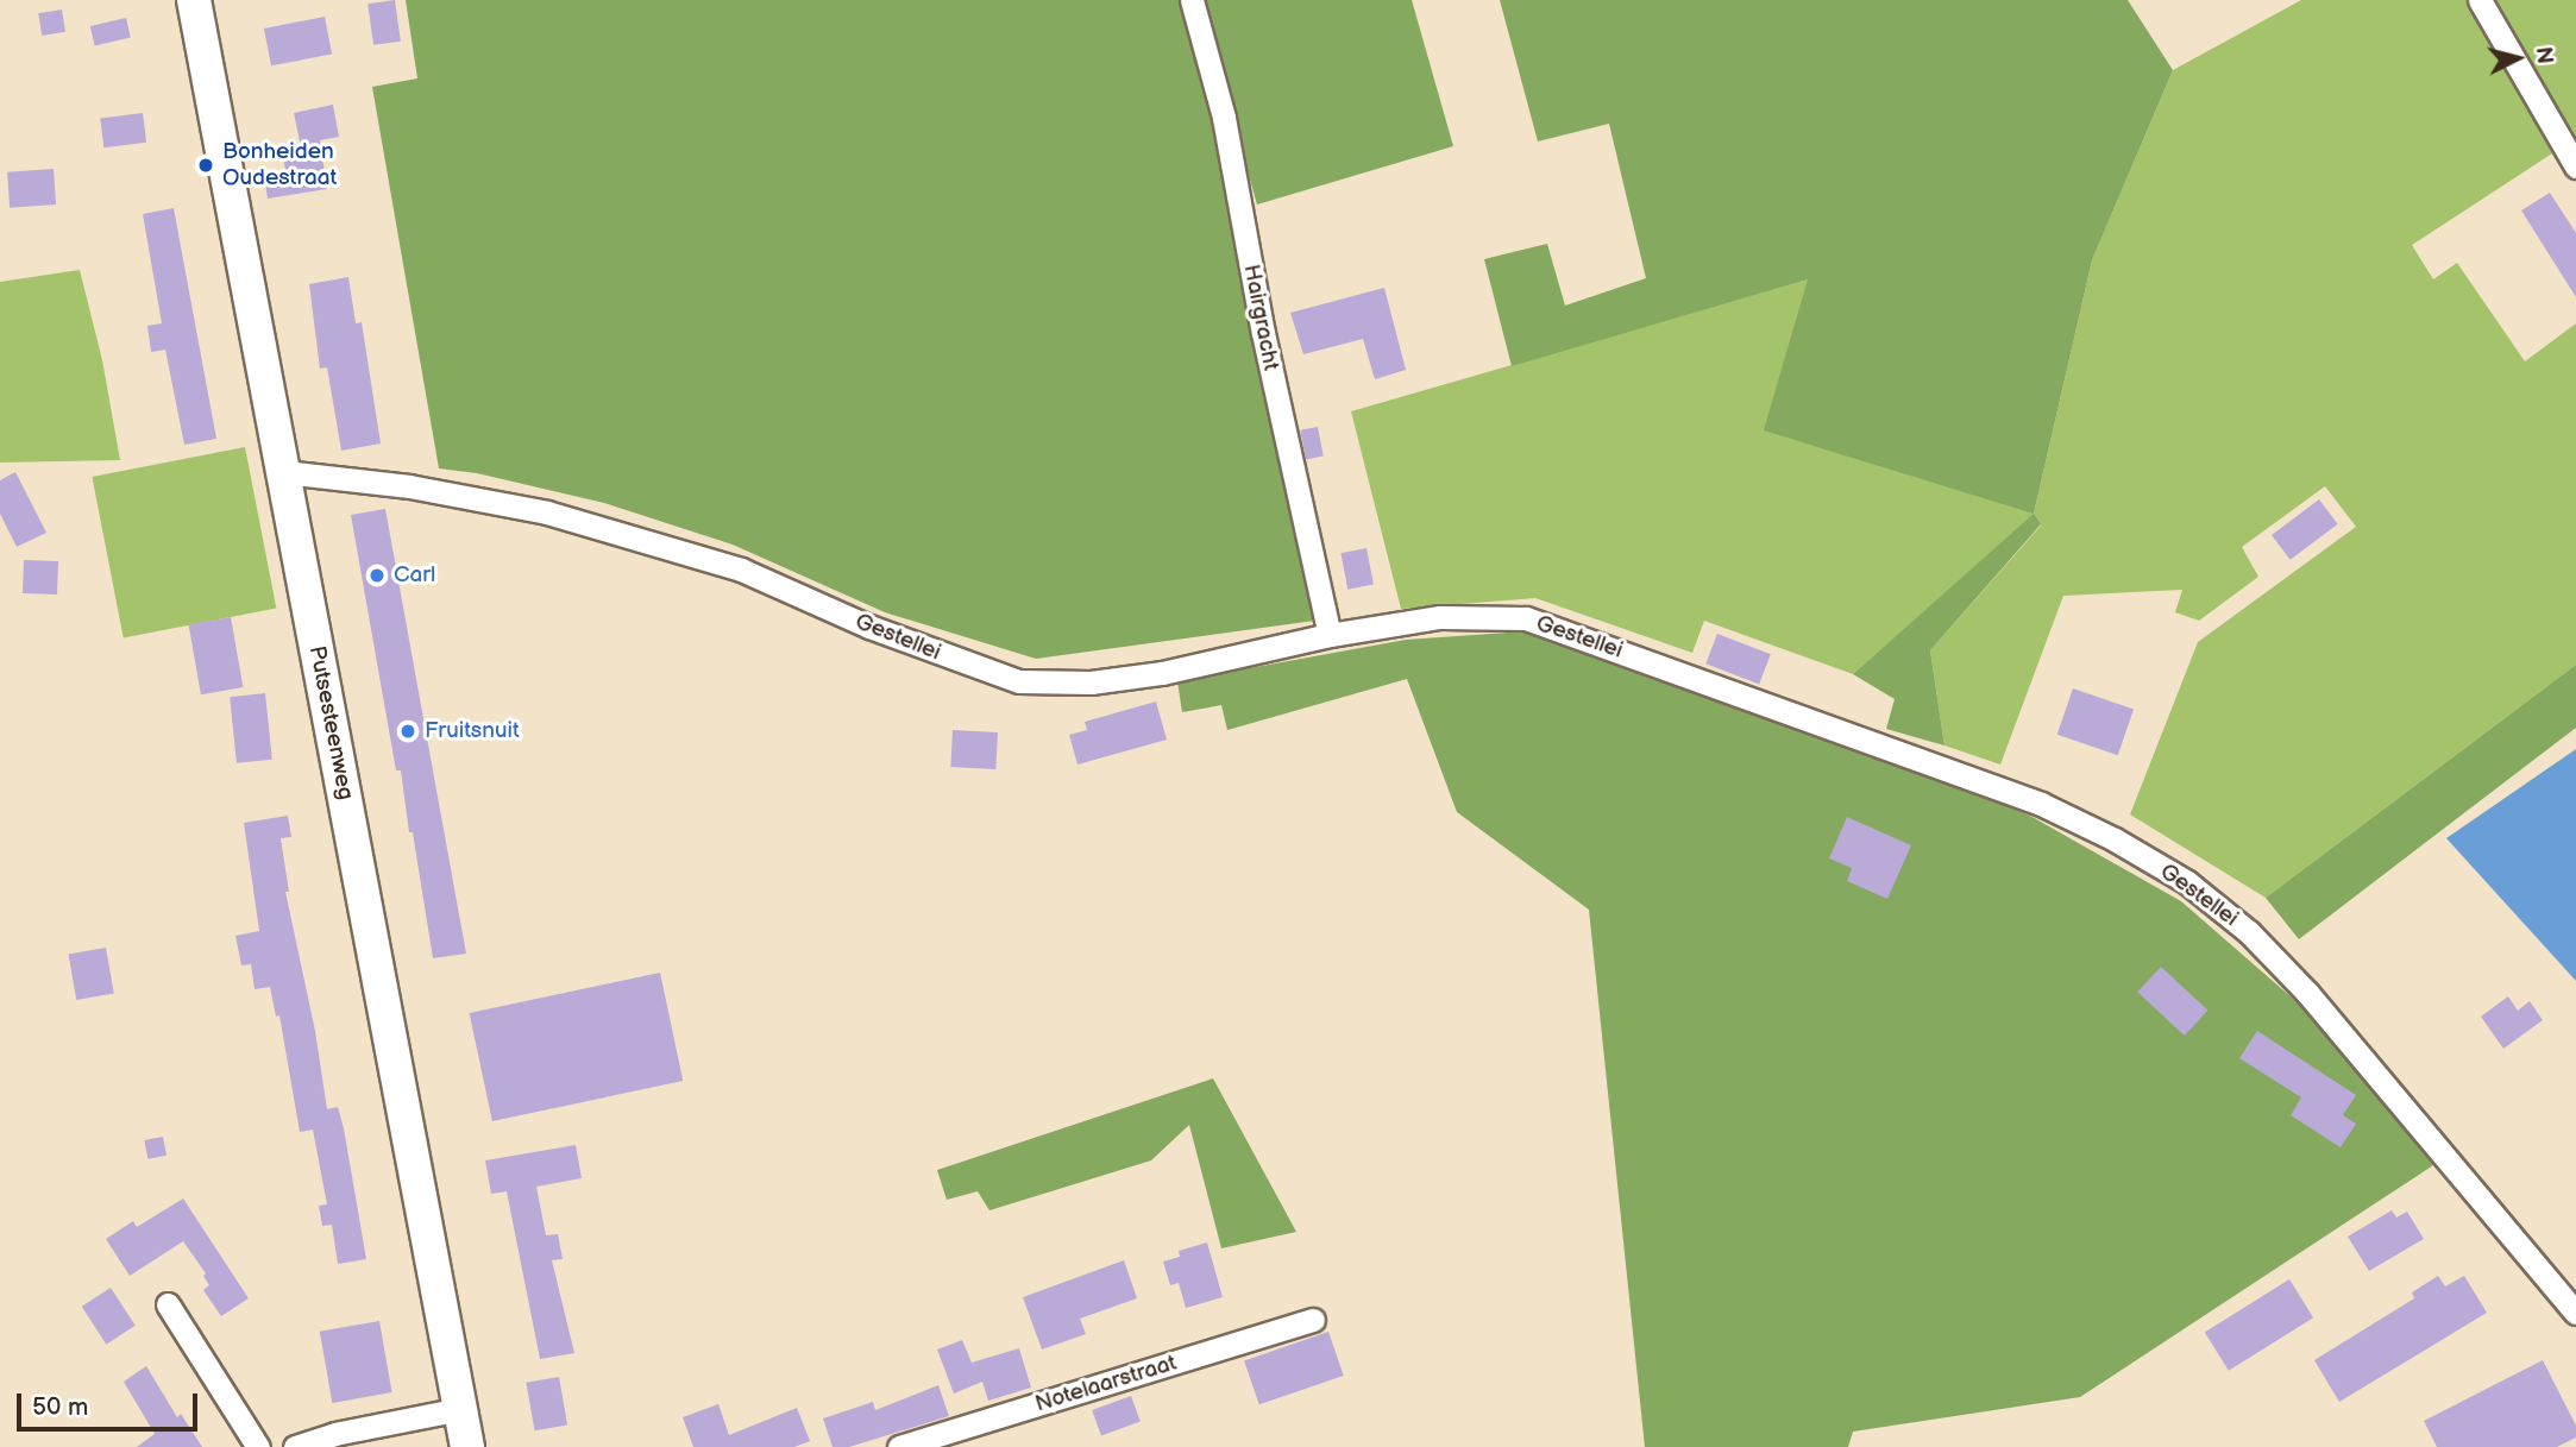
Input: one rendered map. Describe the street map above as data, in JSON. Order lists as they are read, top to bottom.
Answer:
{
  "streets": {
    "main road": ["Putsesteenweg"],
    "street": ["Hairgracht", "Gestellei", "Notelaarstraat"]
  },
  "crossings": [
    ["Hairgracht", "Gestellei"],
    ["Gestellei", "Putsesteenweg"]
  ],
  "places": ["Bonheiden Oudestraat", "Carl", "Fruitsnuit"],
  "scale_bar": "50 m",
  "north": "right"
}
